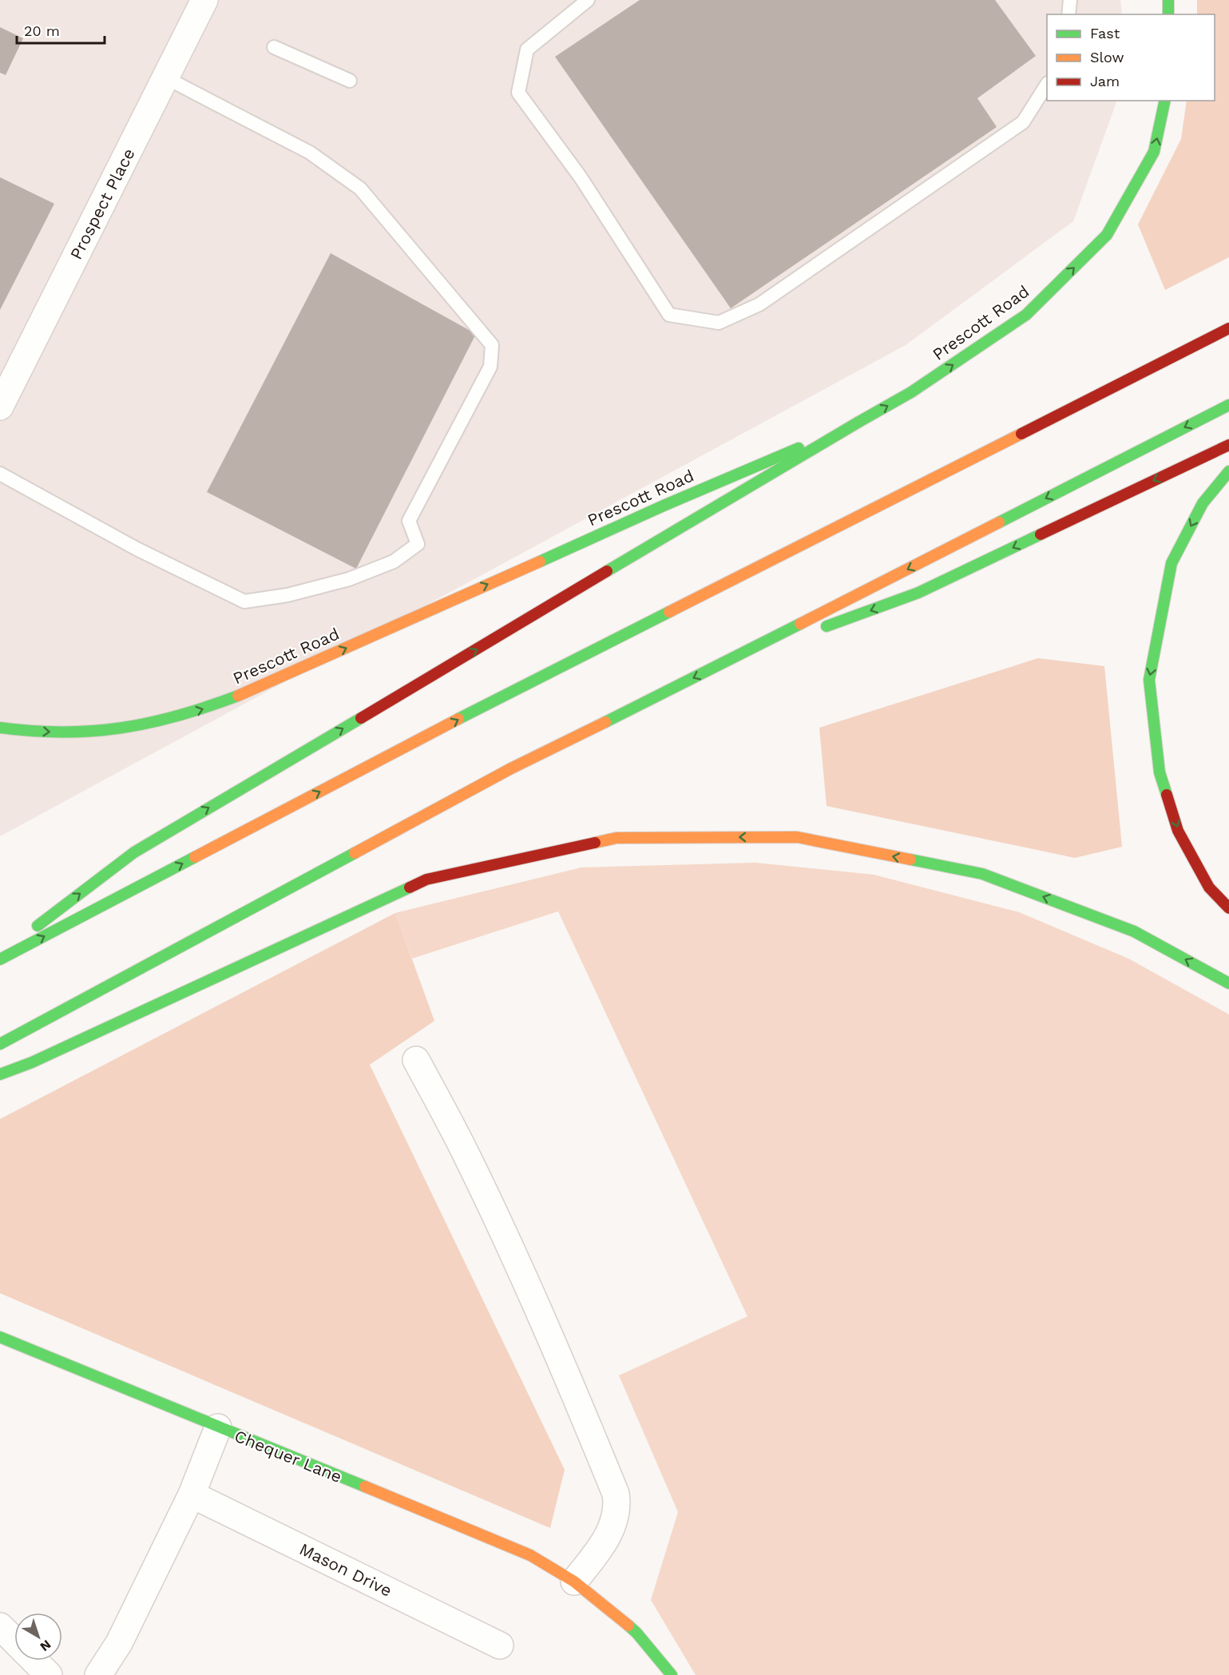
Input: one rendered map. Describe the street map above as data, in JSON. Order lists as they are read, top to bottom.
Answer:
{
  "streets": {
    "main road": ["Prescott Road", "Chequer Lane"],
    "street": ["Prospect Place", "Mason Drive"]
  },
  "legend": ["Fast", "Slow", "Jam"],
  "scale_bar": "20 m",
  "north": "bottom right"
}
